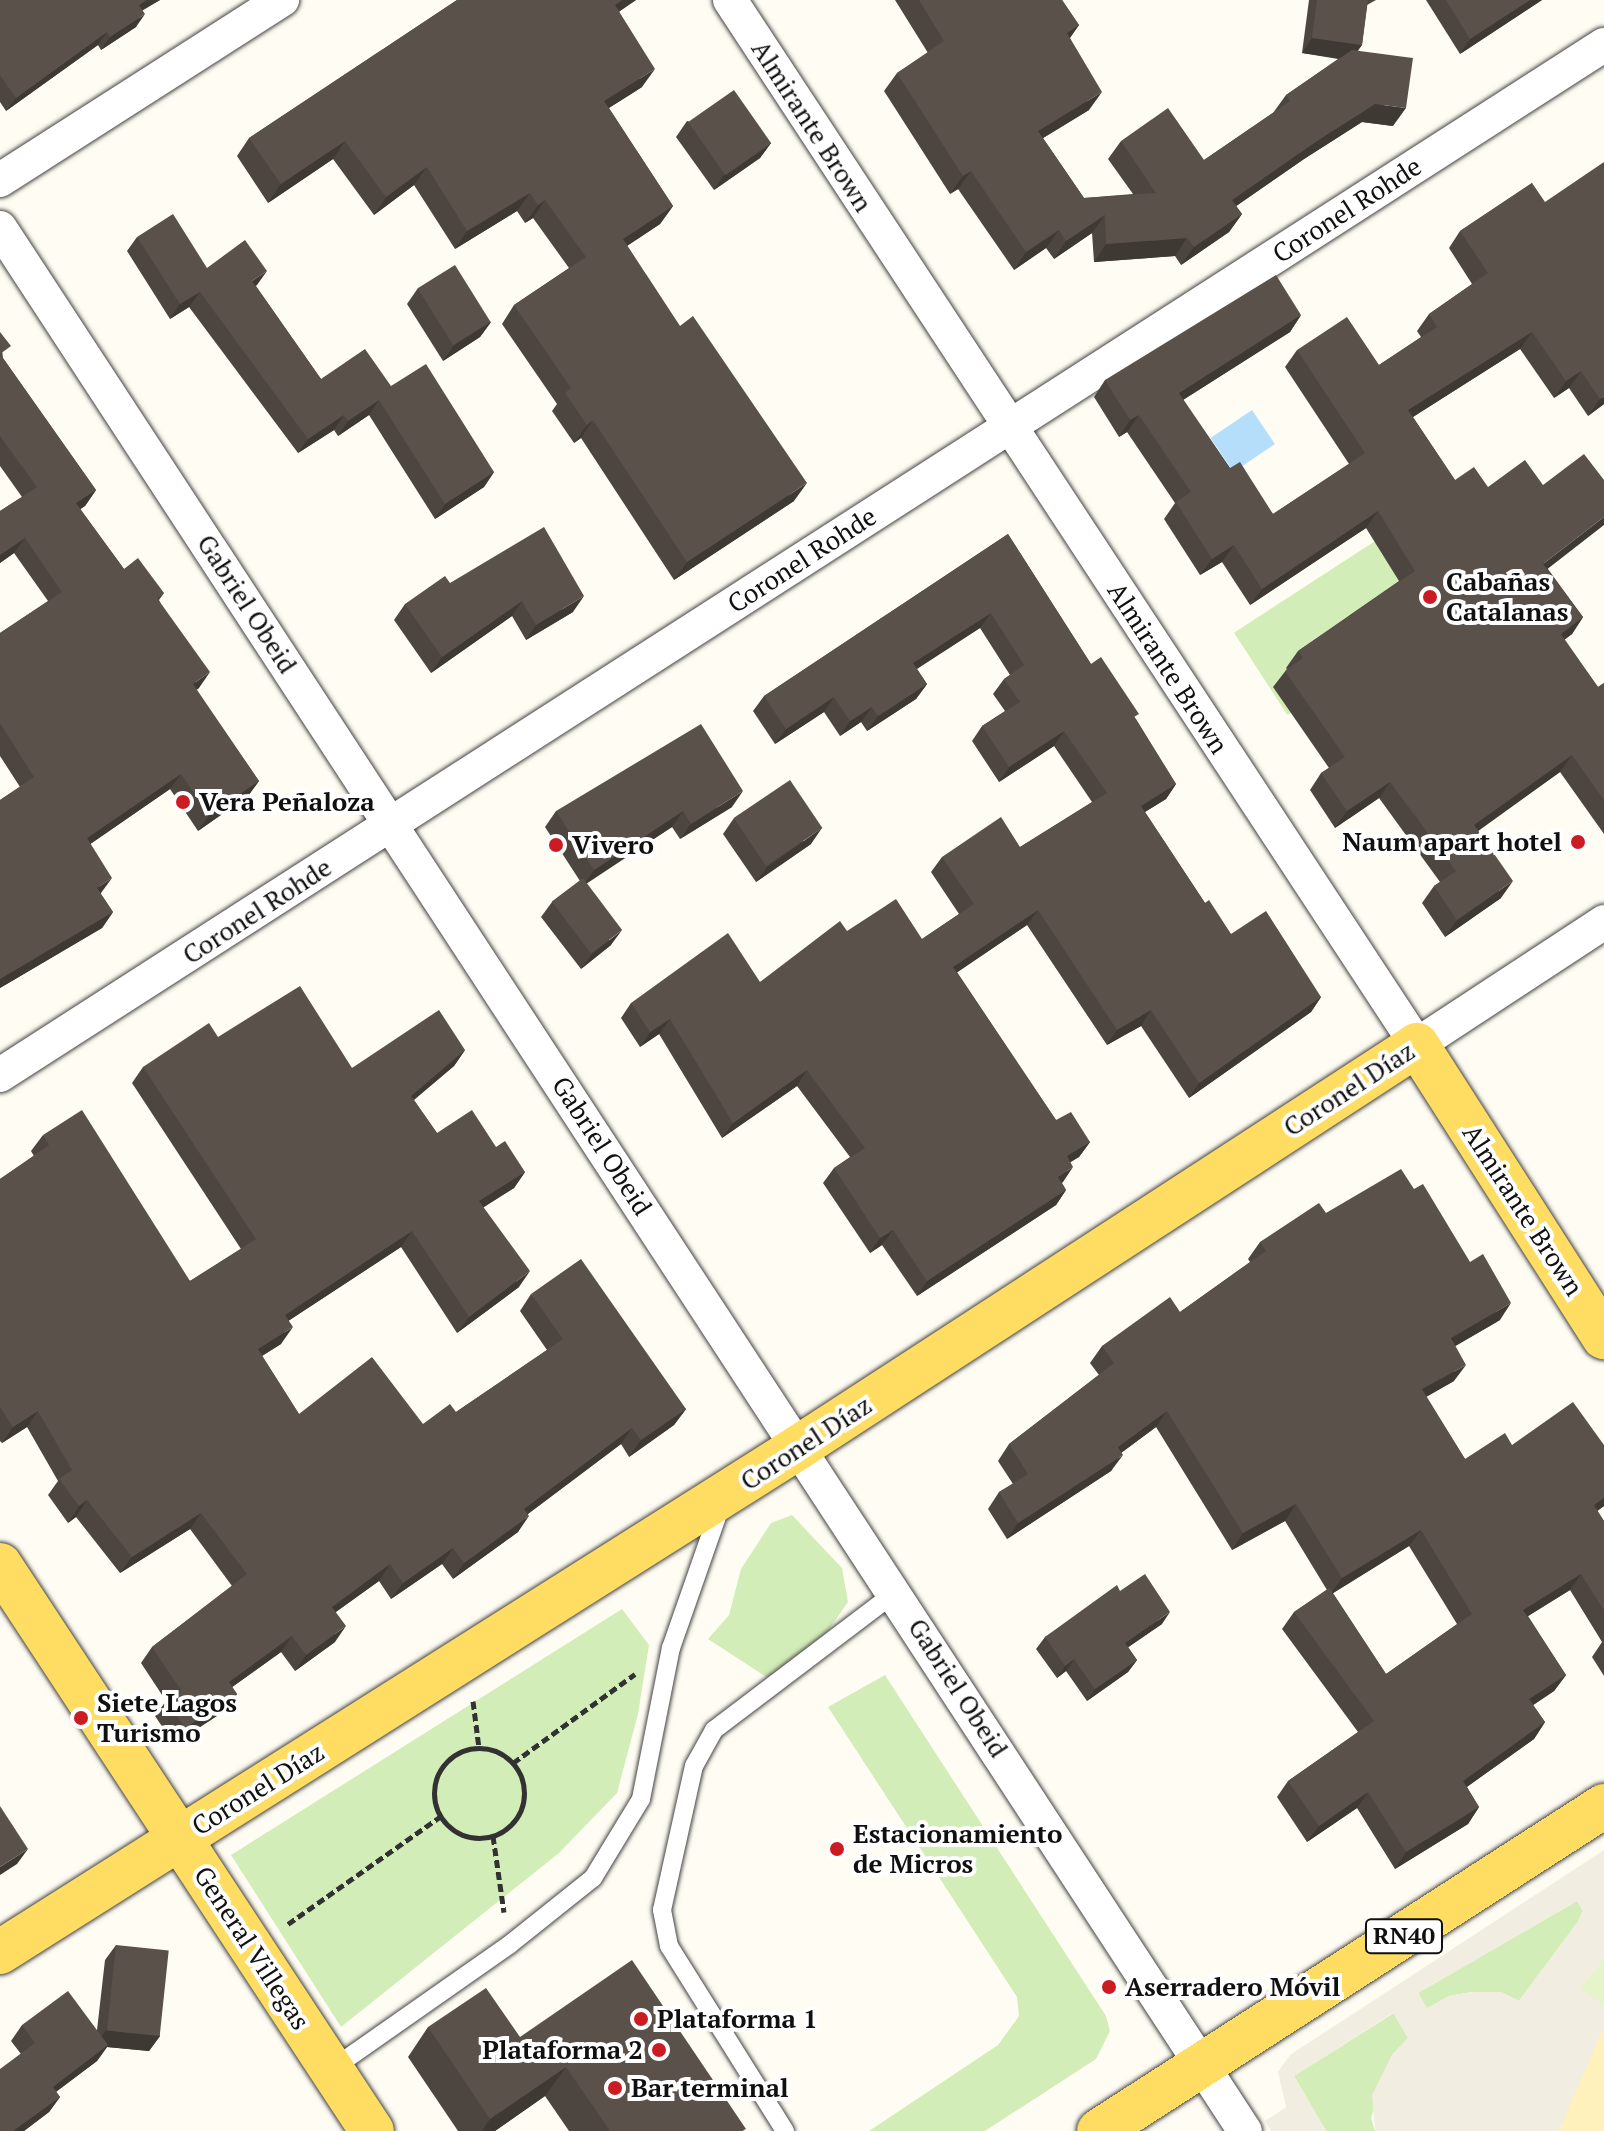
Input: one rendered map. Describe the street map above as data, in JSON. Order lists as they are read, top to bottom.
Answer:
{
  "streets": {
    "main road": [
      "Almirante Brown",
      "Coronel Díaz",
      "RN40",
      "General Villegas"
    ],
    "street": ["Coronel Rohde", "Gabriel Obeid"]
  },
  "crossings": [
    ["Almirante Brown", "Coronel Rohde"],
    ["Almirante Brown", "Coronel Díaz"],
    ["Coronel Rohde", "Gabriel Obeid"],
    ["Gabriel Obeid", "Coronel Díaz"],
    ["Gabriel Obeid", "RN40"],
    ["Coronel Díaz", "General Villegas"]
  ],
  "places": [
    "Cabañas Catalanas",
    "Vera Peñaloza",
    "Naum apart hotel",
    "Vivero",
    "Siete Lagos Turismo",
    "Estacionamiento de Micros",
    "Aserradero Móvil",
    "Plataforma 1",
    "Plataforma 2",
    "Bar terminal"
  ]
}
